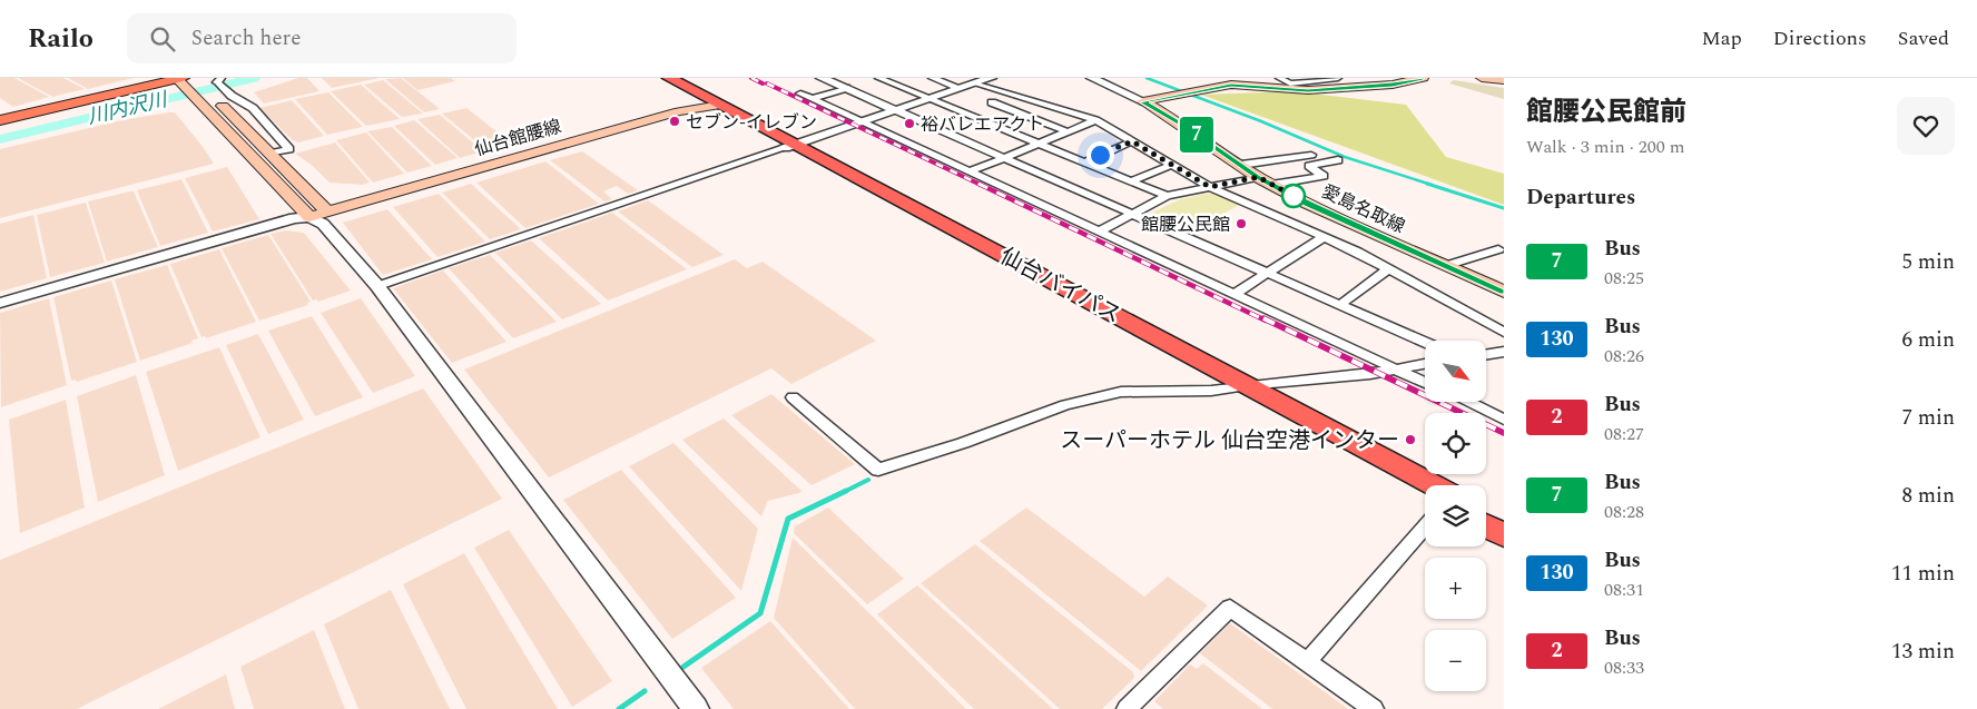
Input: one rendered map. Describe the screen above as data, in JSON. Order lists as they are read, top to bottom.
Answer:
{
  "streets": {
    "highway": ["仙台バイパス"],
    "main road": ["仙台館腰線", "愛島名取線"]
  },
  "crossings": [
    ["仙台館腰線", "仙台バイパス"]
  ],
  "water": ["川内沢川"],
  "places": [
    "セブン-イレブン",
    "裕バレエアクト",
    "館腰公民館",
    "スーパーホテル 仙台空港インター"
  ],
  "lines": ["bus line 7"],
  "north": "bottom right",
  "page": {
    "header": "Railo",
    "search": "Search here",
    "nav": ["Map", "Directions", "Saved"],
    "on_map": "7",
    "heading": [
      ["館腰公民館前", "Walk · 3 min · 200 m"],
      "Departures"
    ],
    "list": [
      {
        "mark": "7",
        "name": "Bus",
        "note": "08:25",
        "value": "5 min"
      },
      {
        "mark": "130",
        "name": "Bus",
        "note": "08:26",
        "value": "6 min"
      },
      {
        "mark": "2",
        "name": "Bus",
        "note": "08:27",
        "value": "7 min"
      },
      {
        "mark": "7",
        "name": "Bus",
        "note": "08:28",
        "value": "8 min"
      },
      {
        "mark": "130",
        "name": "Bus",
        "note": "08:31",
        "value": "11 min"
      },
      {
        "mark": "2",
        "name": "Bus",
        "note": "08:33",
        "value": "13 min"
      }
    ],
    "map_buttons": ["+", "−"]
  }
}
